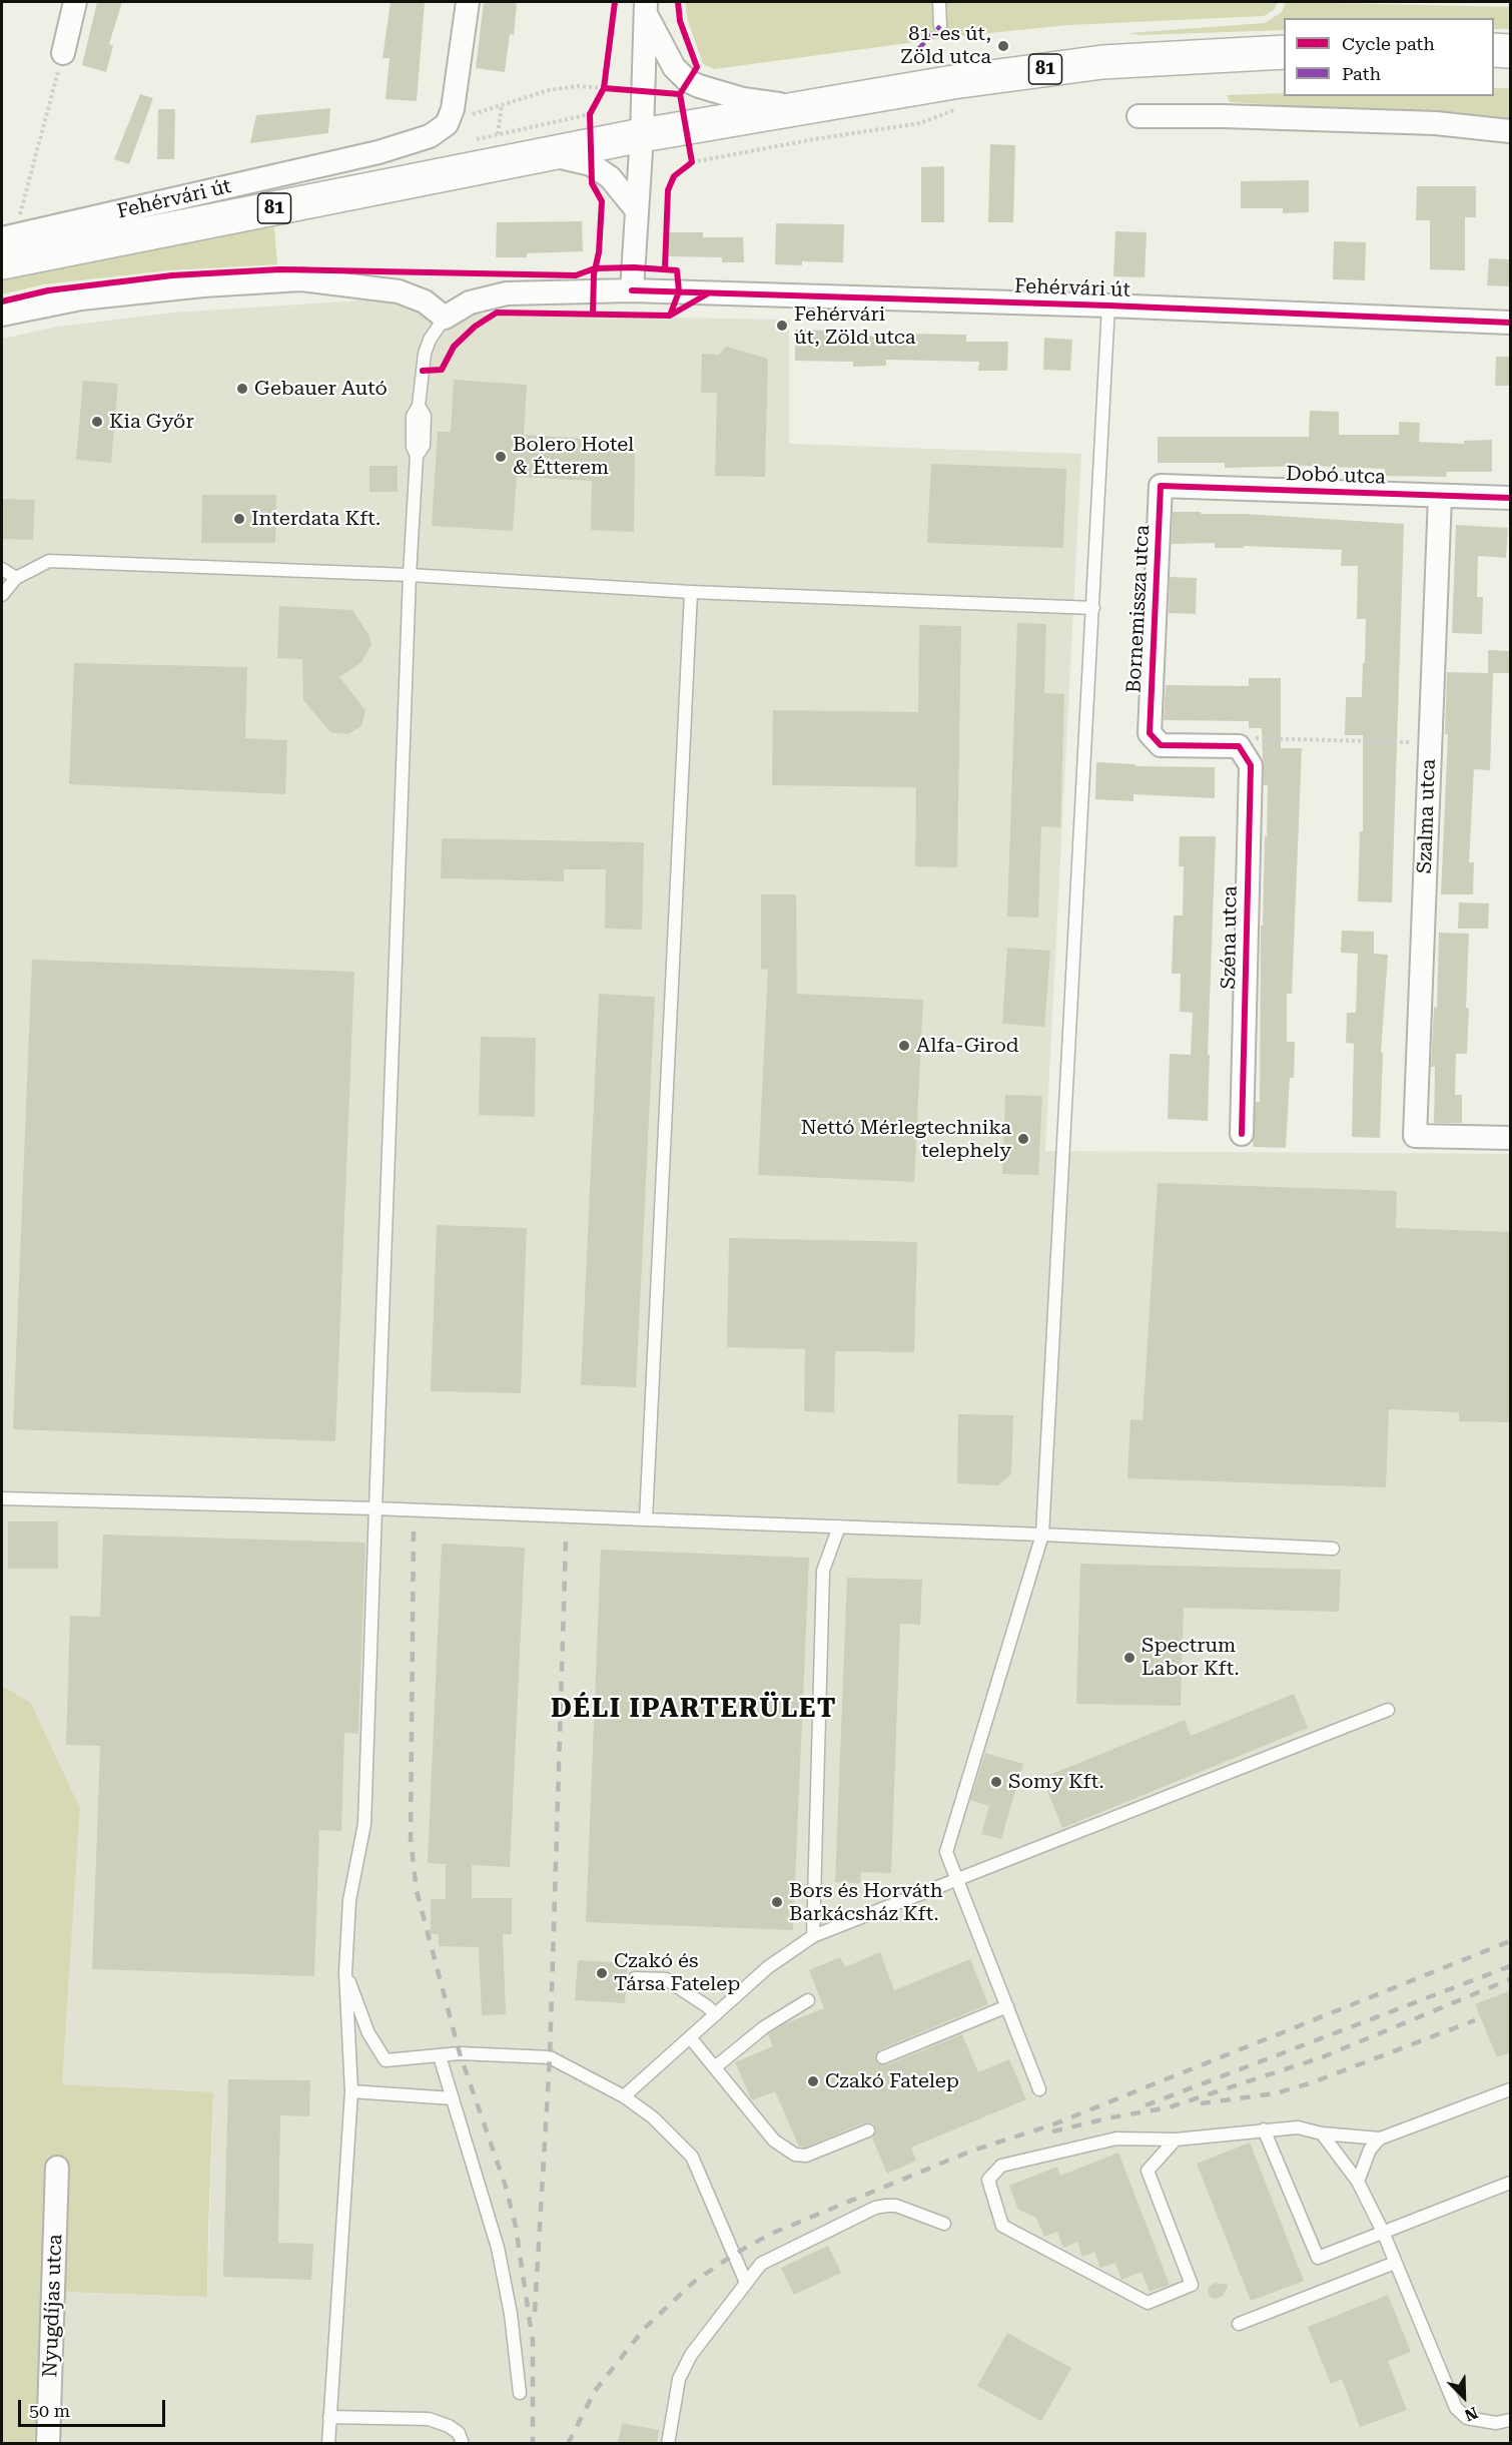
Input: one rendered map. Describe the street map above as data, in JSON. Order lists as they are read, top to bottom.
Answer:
{
  "streets": {
    "main road": ["81"],
    "street": [
      "Fehérvári út",
      "Dobó utca",
      "Bornemissza utca",
      "Szalma utca",
      "Széna utca",
      "Nyugdíjas utca"
    ]
  },
  "crossings": [
    ["81", "Fehérvári út"],
    ["Dobó utca", "Bornemissza utca"],
    ["Dobó utca", "Szalma utca"],
    ["Bornemissza utca", "Széna utca"]
  ],
  "districts": ["DÉLI IPARTERÜLET"],
  "places": [
    "81-es út, Zöld utca",
    "Fehérvári út, Zöld utca",
    "Gebauer Autó",
    "Kia Győr",
    "Bolero Hotel & Étterem",
    "Interdata Kft.",
    "Alfa-Girod",
    "Nettó Mérlegtechnika telephely",
    "Spectrum Labor Kft.",
    "Somy Kft.",
    "Bors és Horváth Barkácsház Kft.",
    "Czakó és Társa Fatelep",
    "Czakó Fatelep"
  ],
  "legend": ["Cycle path", "Path"],
  "scale_bar": "50 m",
  "north": "bottom right"
}
